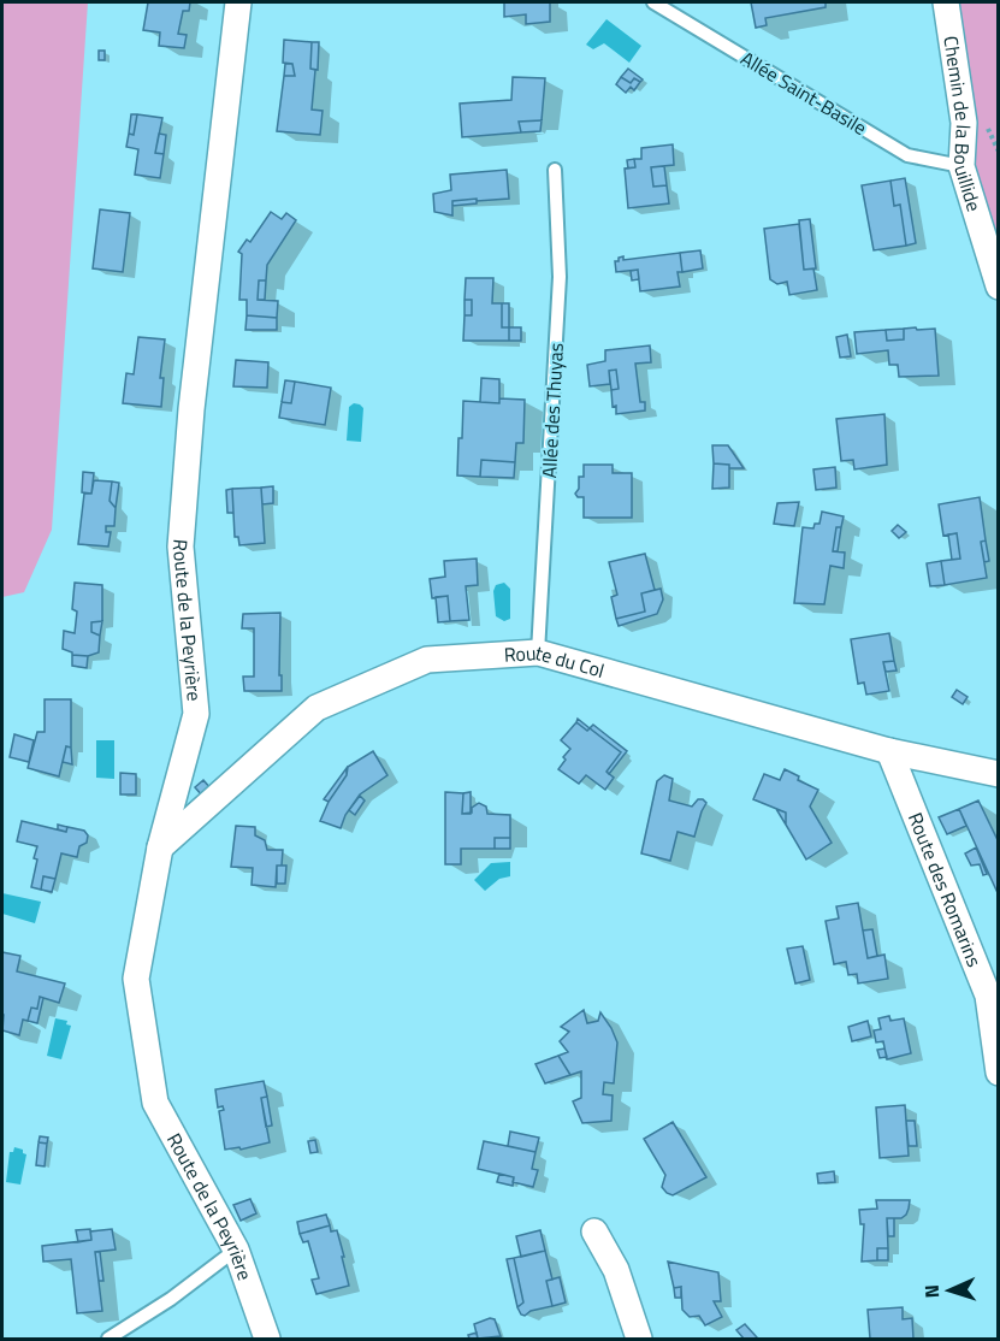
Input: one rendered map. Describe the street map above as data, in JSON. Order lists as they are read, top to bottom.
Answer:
{
  "streets": {
    "street": [
      "Chemin de la Bouillide",
      "Route de la Peyrière",
      "Route du Col",
      "Route des Romarins"
    ],
    "lane": ["Allée Saint-Basile", "Allée des Thuyas"]
  },
  "crossings": [
    ["Allée Saint-Basile", "Chemin de la Bouillide"],
    ["Allée des Thuyas", "Route du Col"],
    ["Route de la Peyrière", "Route du Col"],
    ["Route du Col", "Route des Romarins"]
  ],
  "north": "left"
}
